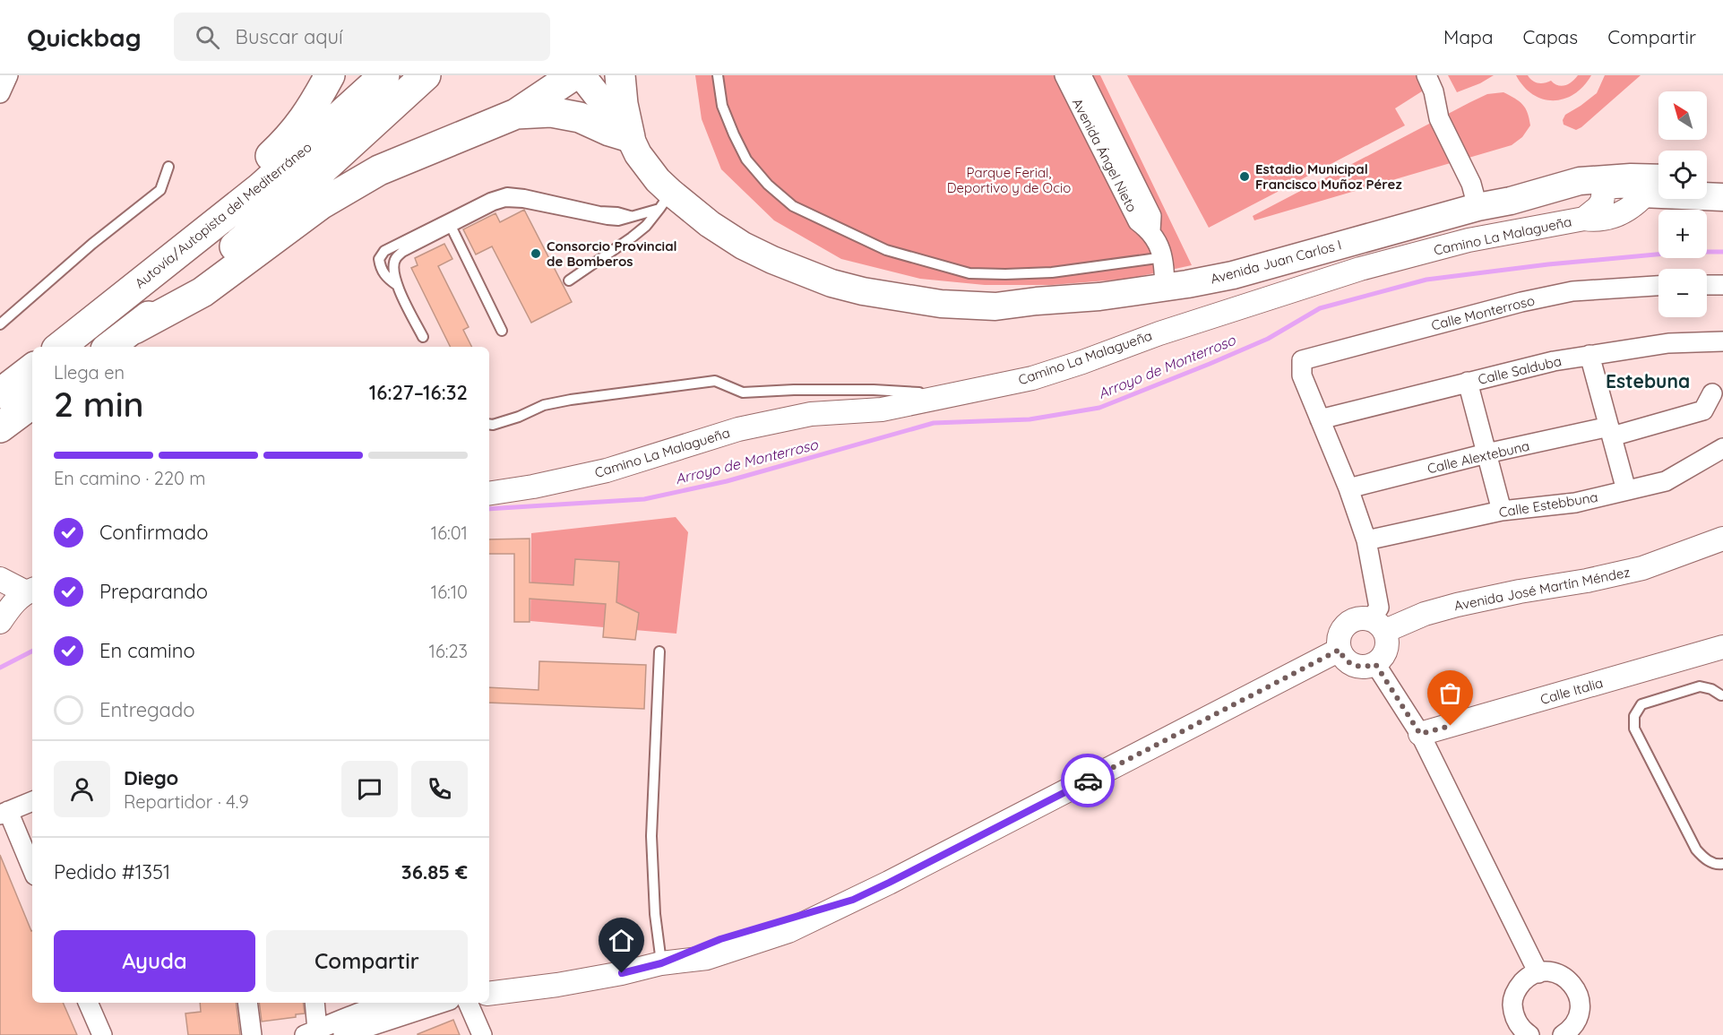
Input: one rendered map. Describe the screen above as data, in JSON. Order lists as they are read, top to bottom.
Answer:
{
  "streets": {
    "highway": ["Autovía/Autopista del Mediterráneo"],
    "main road": ["Avenida Juan Carlos I"],
    "street": [
      "Avenida Ángel Nieto",
      "Camino La Malagueña",
      "Calle Monterroso",
      "Calle Salduba",
      "Calle Alextebuna",
      "Calle Estebbuna",
      "Avenida José Martín Méndez",
      "Calle Italia"
    ]
  },
  "crossings": [
    ["Avenida Ángel Nieto", "Avenida Juan Carlos I"],
    ["Calle Monterroso", "Calle Salduba"]
  ],
  "districts": ["Estebuna"],
  "water": ["Arroyo de Monterroso"],
  "parks": ["Parque Ferial, Deportivo y de Ocio"],
  "places": ["Estadio Municipal Francisco Muñoz Pérez", "Consorcio Provincial de Bomberos"],
  "north": "top left",
  "page": {
    "header": "Quickbag",
    "search": "Buscar aquí",
    "nav": ["Mapa", "Capas", "Compartir"],
    "map_buttons": ["+", "−"],
    "heading": ["2 min", "Llega en", "16:27–16:32"],
    "panel": [
      "Diego",
      "Repartidor · 4.9",
      "Pedido #1351",
      "36.85 €"
    ],
    "bar": "En camino · 220 m",
    "list": [
      ["Confirmado", "16:01"],
      ["Preparando", "16:10"],
      ["En camino", "16:23"],
      "Entregado"
    ],
    "buttons": ["Ayuda", "Compartir"]
  }
}
